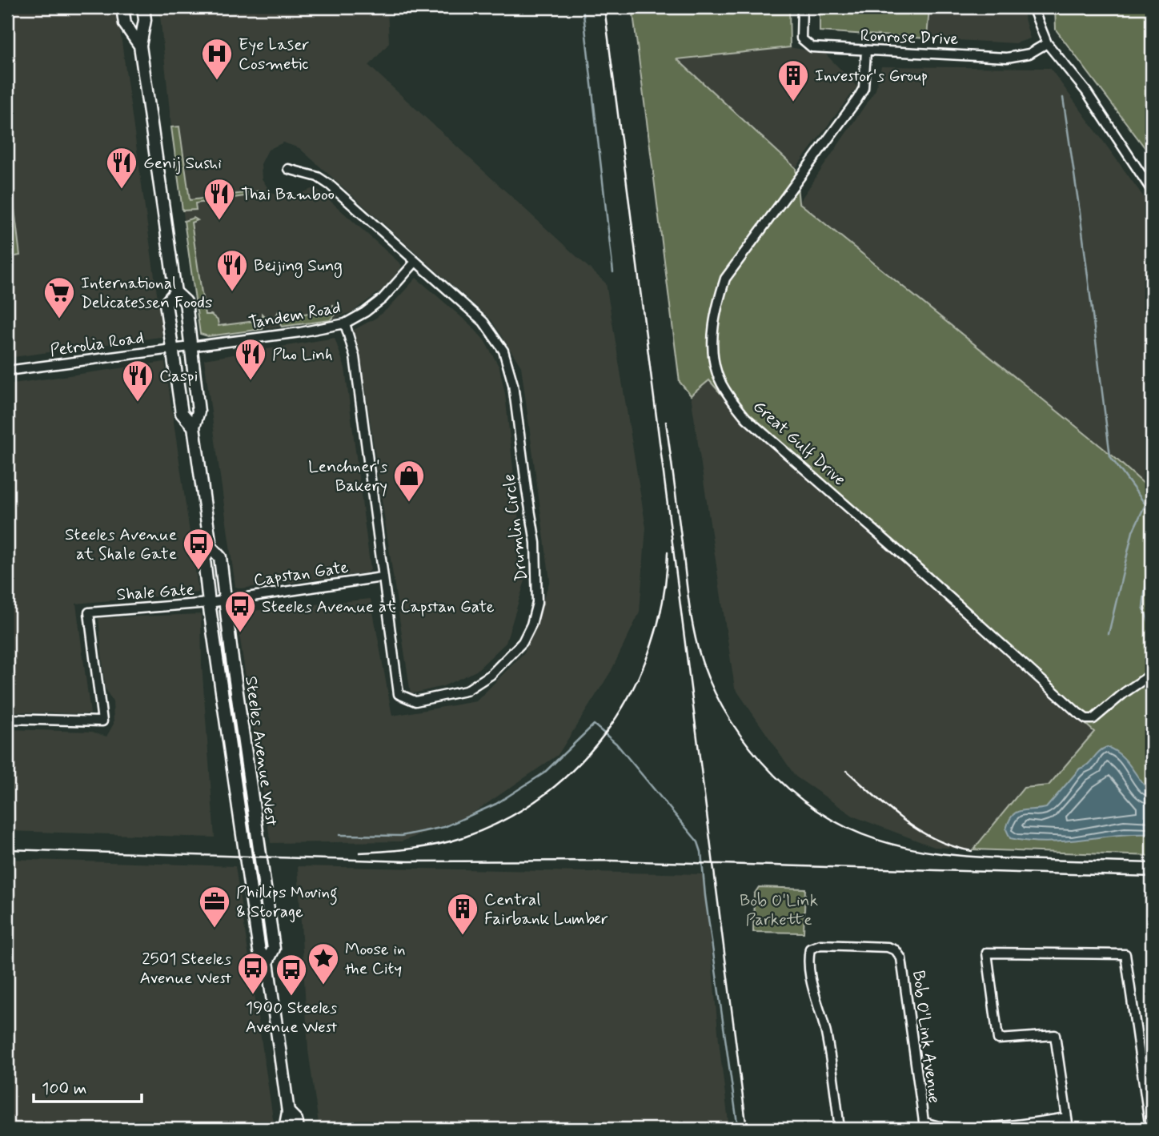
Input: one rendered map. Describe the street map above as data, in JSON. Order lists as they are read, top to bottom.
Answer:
{
  "streets": {
    "main road": ["Steeles Avenue West"],
    "street": [
      "Ronrose Drive",
      "Tandem Road",
      "Petrolia Road",
      "Great Gulf Drive",
      "Drumlin Circle",
      "Capstan Gate",
      "Shale Gate",
      "Bob O'Link Avenue"
    ]
  },
  "crossings": [
    ["Ronrose Drive", "Great Gulf Drive"],
    ["Tandem Road", "Petrolia Road"],
    ["Tandem Road", "Drumlin Circle"],
    ["Tandem Road", "Steeles Avenue West"],
    ["Petrolia Road", "Steeles Avenue West"],
    ["Drumlin Circle", "Capstan Gate"],
    ["Capstan Gate", "Shale Gate"],
    ["Capstan Gate", "Steeles Avenue West"],
    ["Shale Gate", "Steeles Avenue West"]
  ],
  "parks": ["Bob O'Link Parkette"],
  "places": {
    "hospital": ["Eye Laser Cosmetic"],
    "building": ["Investor's Group", "Central Fairbank Lumber"],
    "restaurant": [
      "Genij Sushi",
      "Thai Bamboo",
      "Beijing Sung",
      "Pho Linh",
      "Caspi"
    ],
    "supermarket": ["International Delicatessen Foods"],
    "shop": ["Lenchner's Bakery"],
    "bus stop": [
      "Steeles Avenue at Shale Gate",
      "Steeles Avenue at Capstan Gate",
      "2501 Steeles Avenue West",
      "1900 Steeles Avenue West"
    ],
    "office": ["Phillips Moving & Storage"],
    "place": ["Moose in the City"]
  },
  "scale_bar": "100 m"
}
